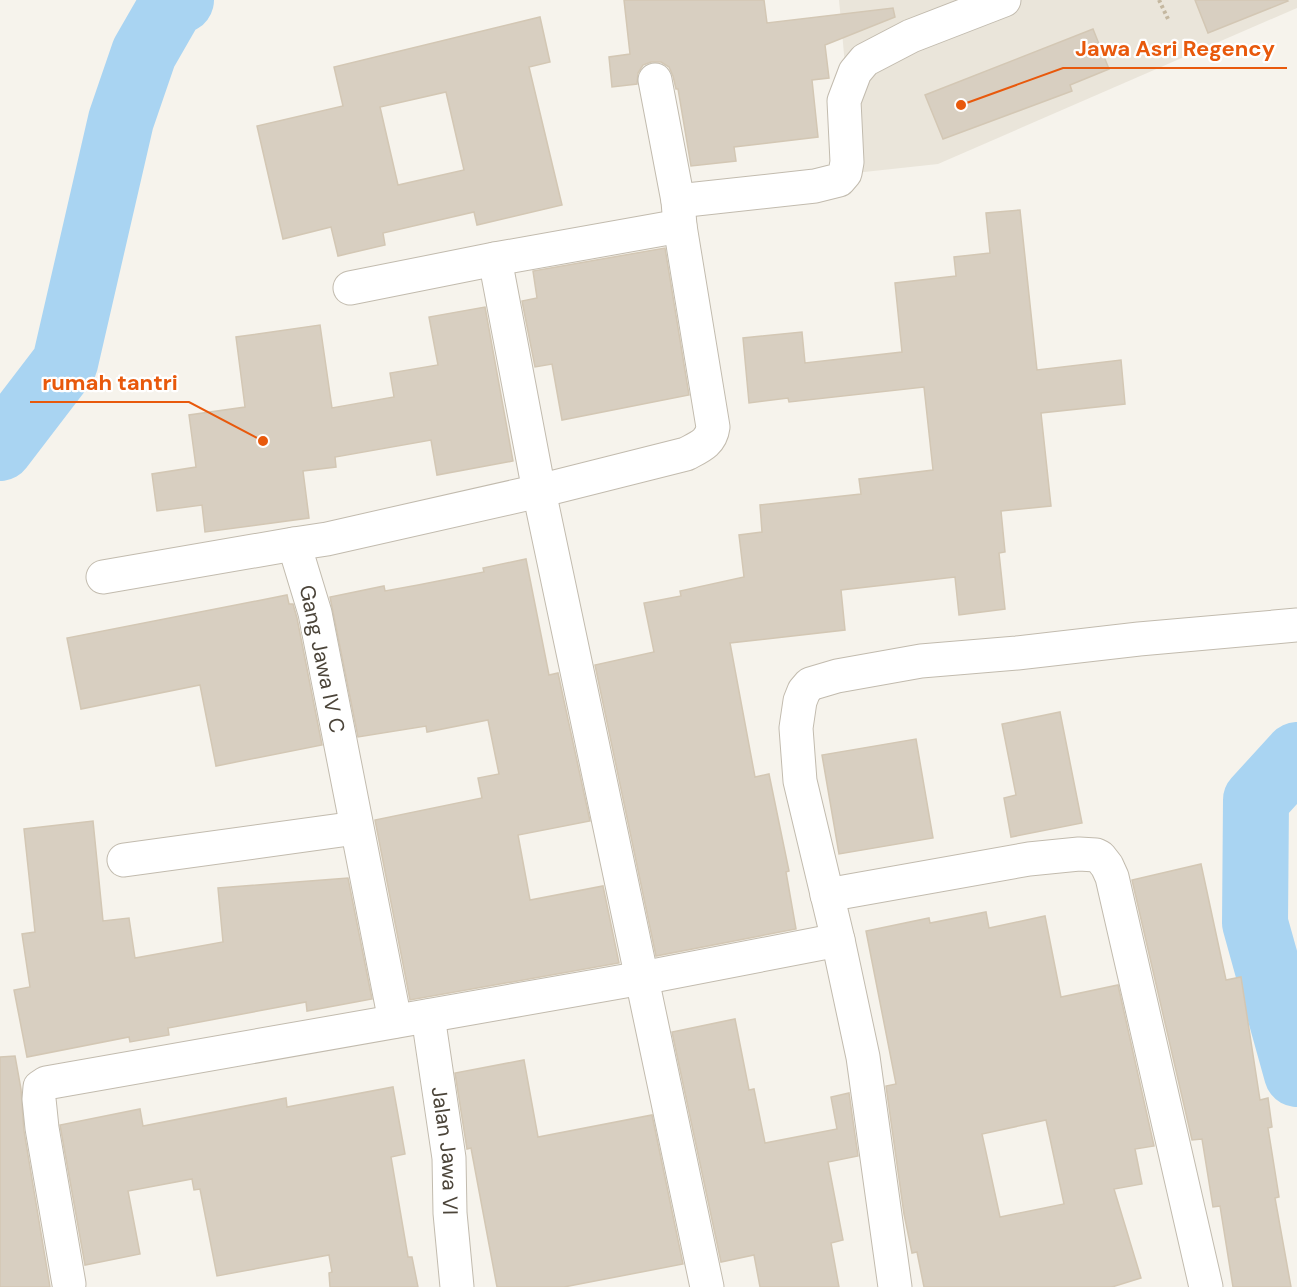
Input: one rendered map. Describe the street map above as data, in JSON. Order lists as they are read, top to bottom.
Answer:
{
  "streets": {
    "street": ["Gang Jawa IV C", "Jalan Jawa VI"]
  },
  "places": ["Jawa Asri Regency", "rumah tantri"]
}
